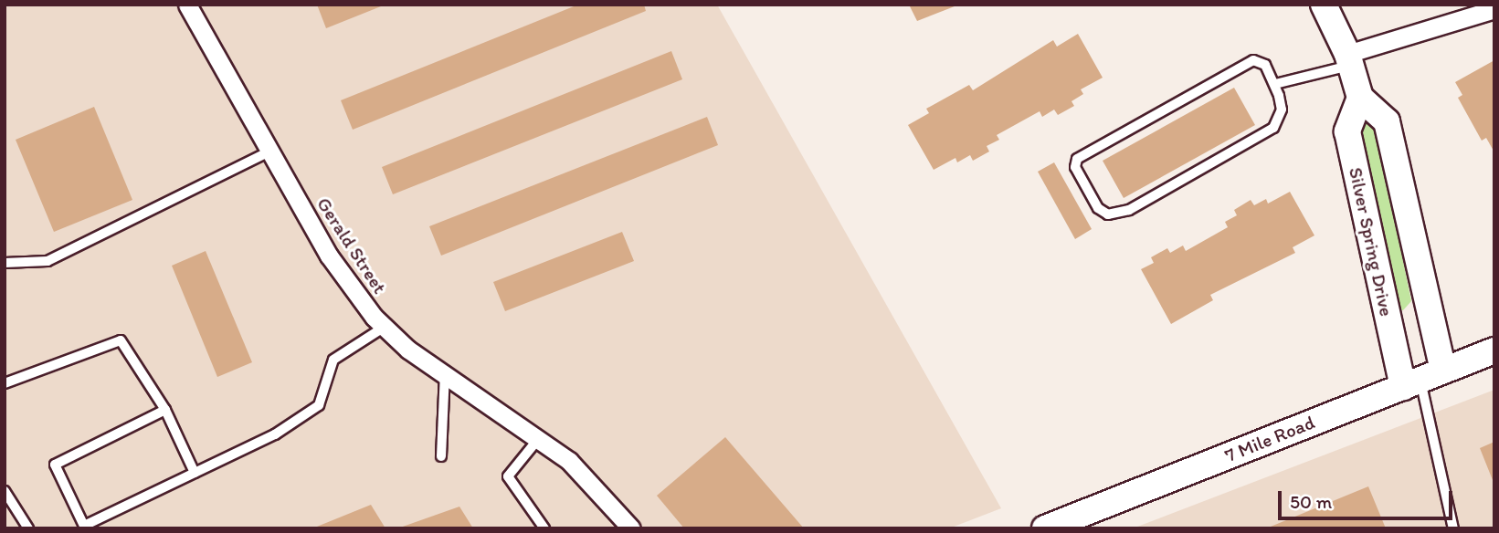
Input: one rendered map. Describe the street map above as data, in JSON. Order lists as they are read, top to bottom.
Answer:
{
  "streets": {
    "street": ["Silver Spring Drive", "Gerald Street", "7 Mile Road"]
  },
  "crossings": [
    ["Silver Spring Drive", "7 Mile Road"]
  ],
  "scale_bar": "50 m"
}
